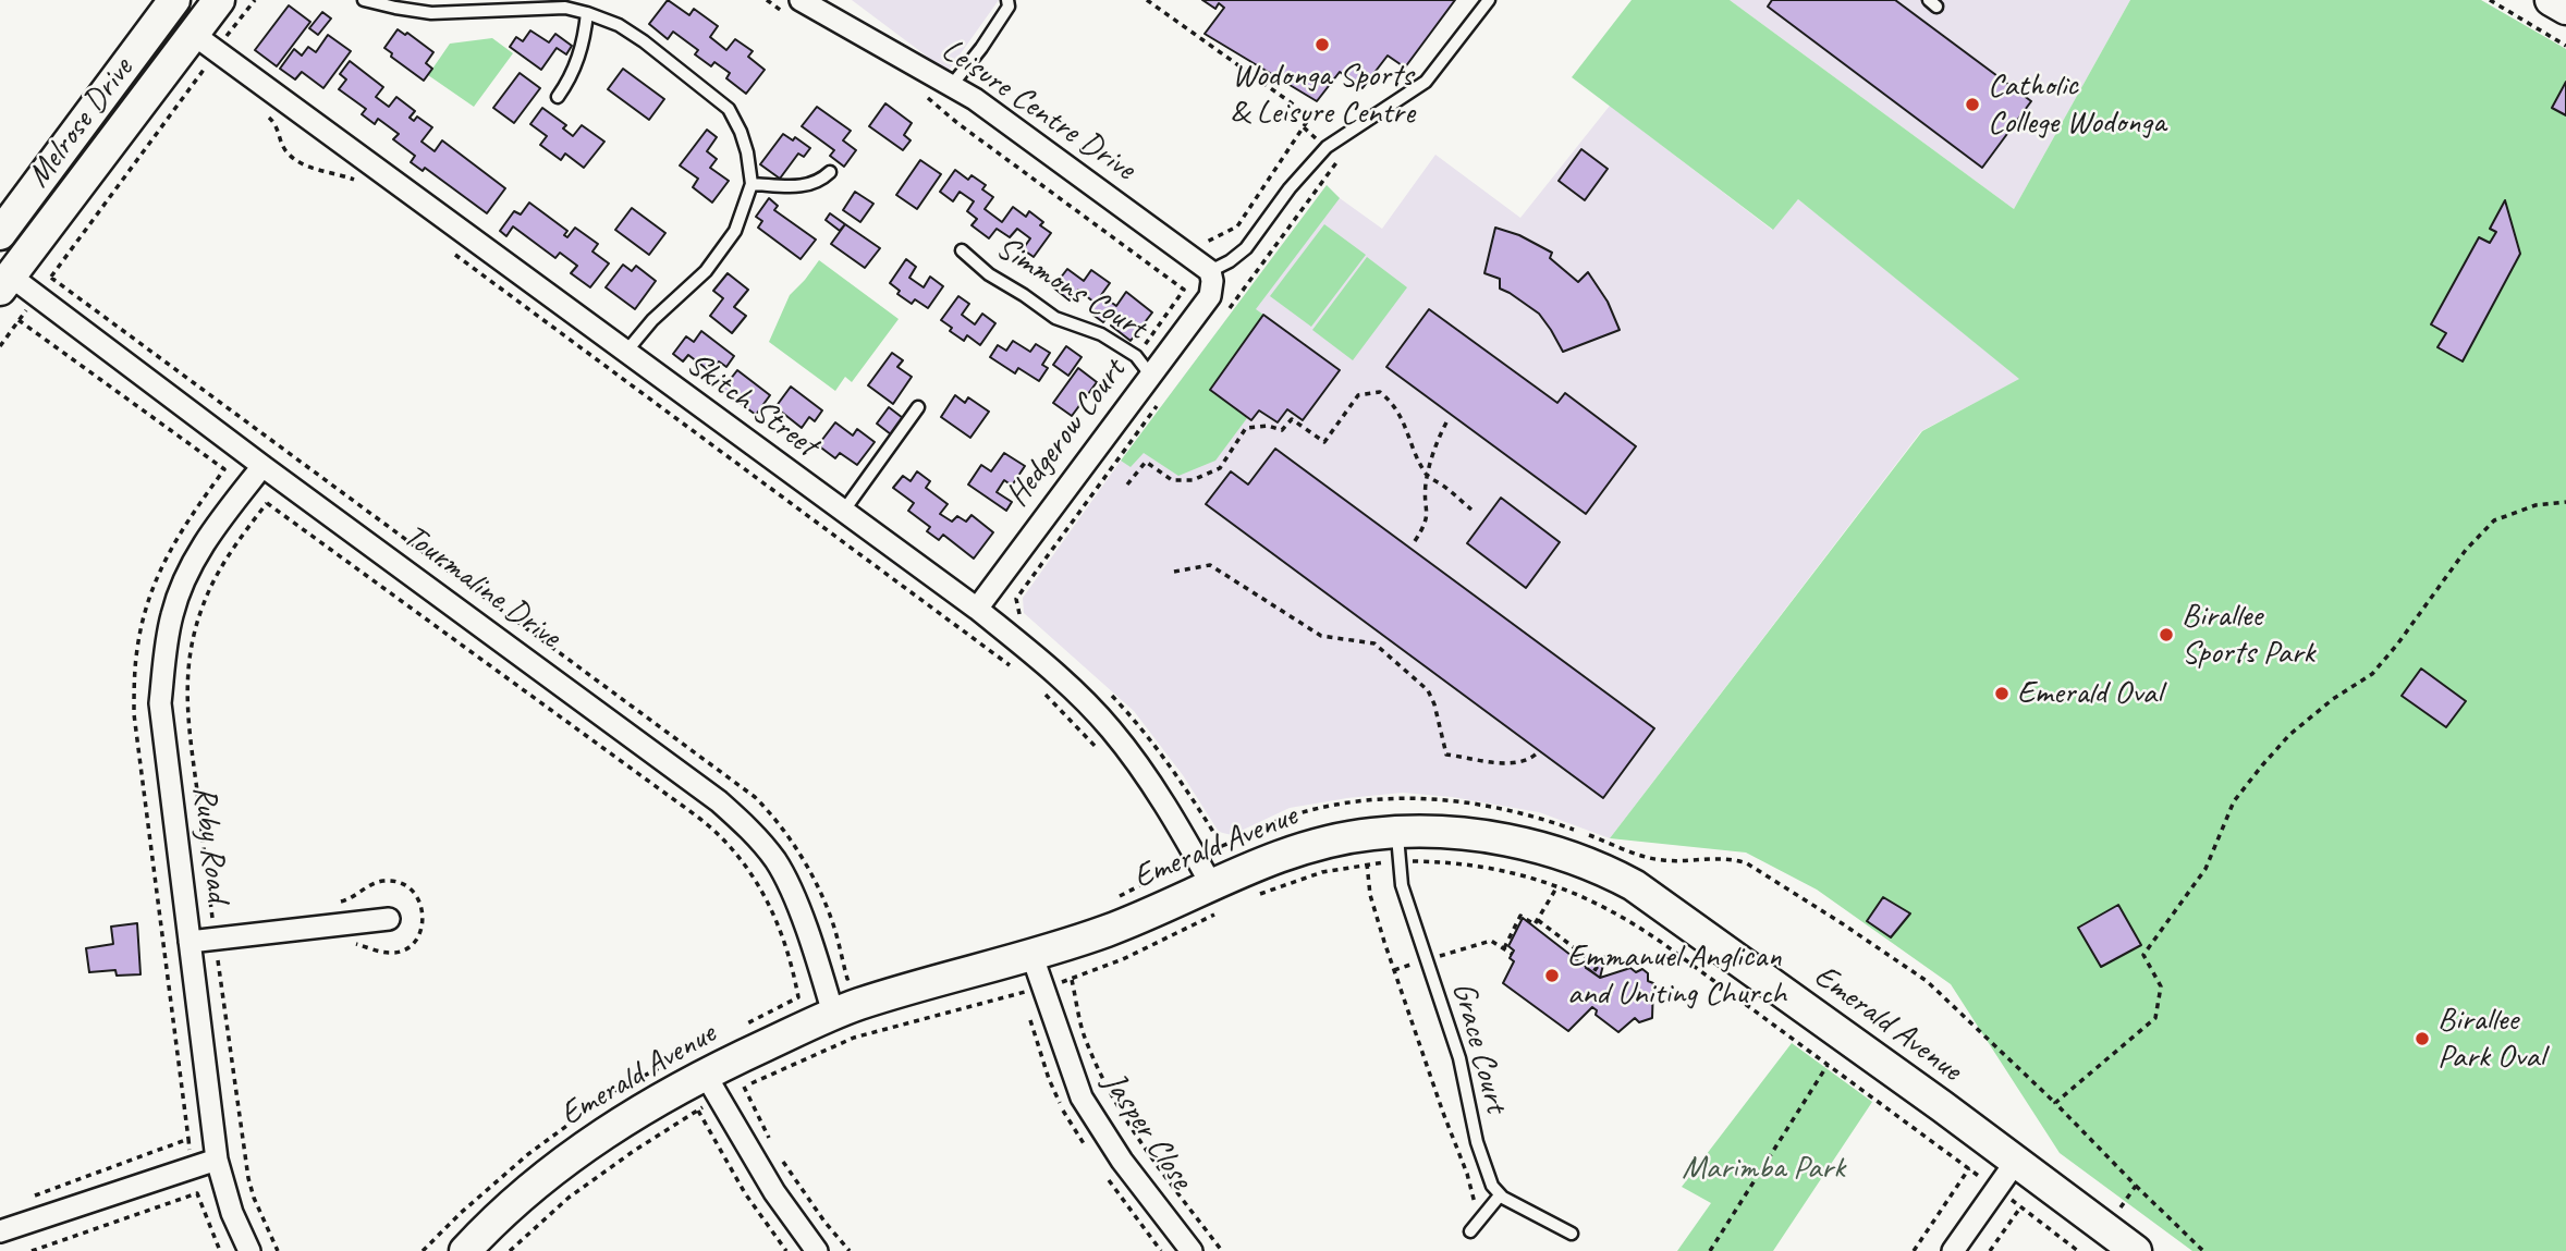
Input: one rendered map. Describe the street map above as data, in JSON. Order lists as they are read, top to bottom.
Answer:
{
  "streets": {
    "street": [
      "Leisure Centre Drive",
      "Melrose Drive",
      "Skitch Street",
      "Hedgerow Court",
      "Tourmaline Drive",
      "Ruby Road",
      "Emerald Avenue",
      "Jasper Close"
    ],
    "lane": ["Simmons Court", "Grace Court"]
  },
  "crossings": [
    ["Leisure Centre Drive", "Hedgerow Court"],
    ["Melrose Drive", "Skitch Street"],
    ["Melrose Drive", "Tourmaline Drive"],
    ["Simmons Court", "Hedgerow Court"],
    ["Skitch Street", "Hedgerow Court"],
    ["Skitch Street", "Emerald Avenue"],
    ["Tourmaline Drive", "Ruby Road"],
    ["Tourmaline Drive", "Emerald Avenue"],
    ["Emerald Avenue", "Grace Court"],
    ["Emerald Avenue", "Jasper Close"]
  ],
  "parks": ["Marimba Park"],
  "places": [
    "Wodonga Sports & Leisure Centre",
    "Catholic College Wodonga",
    "Birallee Sports Park",
    "Emerald Oval",
    "Emmanuel Anglican and Uniting Church",
    "Birallee Park Oval"
  ]
}
